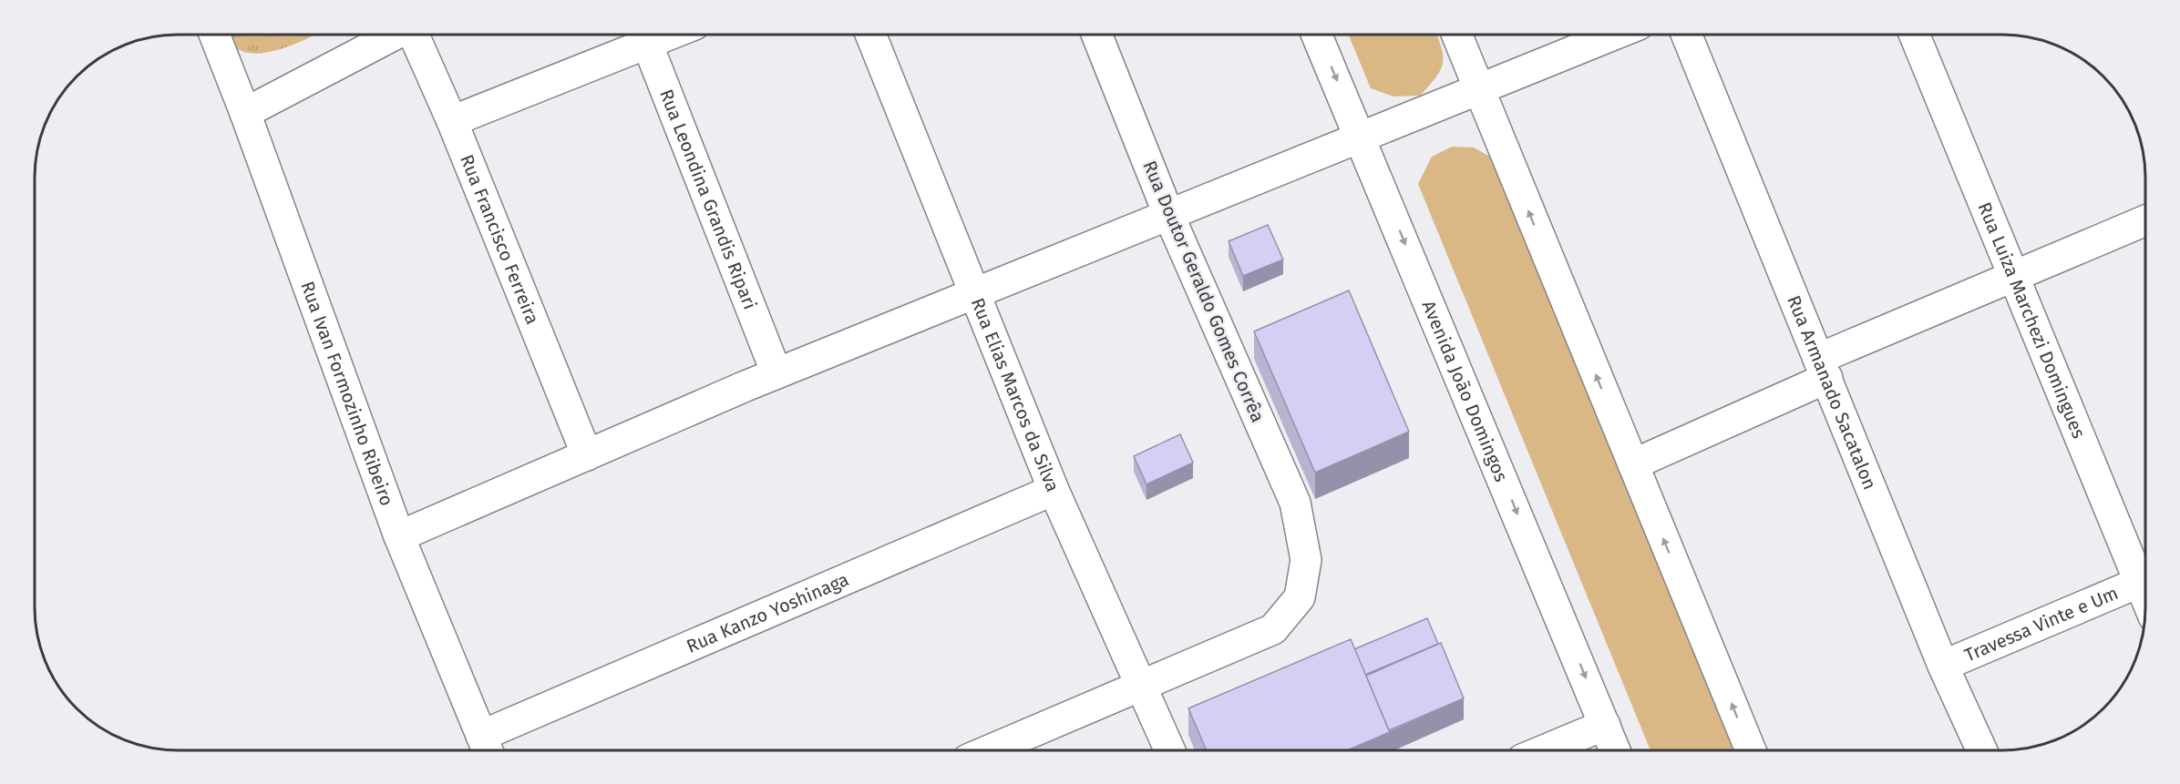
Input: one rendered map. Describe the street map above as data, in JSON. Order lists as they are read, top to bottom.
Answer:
{
  "streets": {
    "street": [
      "Rua Leondina Grandis Ripari",
      "Rua Francisco Ferreira",
      "Rua Doutor Geraldo Gomes Corrêa",
      "Rua Luiza Marchezi Domingues",
      "Avenida João Domingos",
      "Rua Armanado Sacatalon",
      "Rua Ivan Formozinho Ribeiro",
      "Rua Elias Marcos da Silva",
      "Rua Kanzo Yoshinaga",
      "Travessa Vinte e Um"
    ]
  },
  "crossings": [
    ["Rua Doutor Geraldo Gomes Corrêa", "Rua Elias Marcos da Silva"],
    ["Rua Armanado Sacatalon", "Travessa Vinte e Um"],
    ["Rua Ivan Formozinho Ribeiro", "Rua Kanzo Yoshinaga"],
    ["Rua Elias Marcos da Silva", "Rua Kanzo Yoshinaga"]
  ]
}
